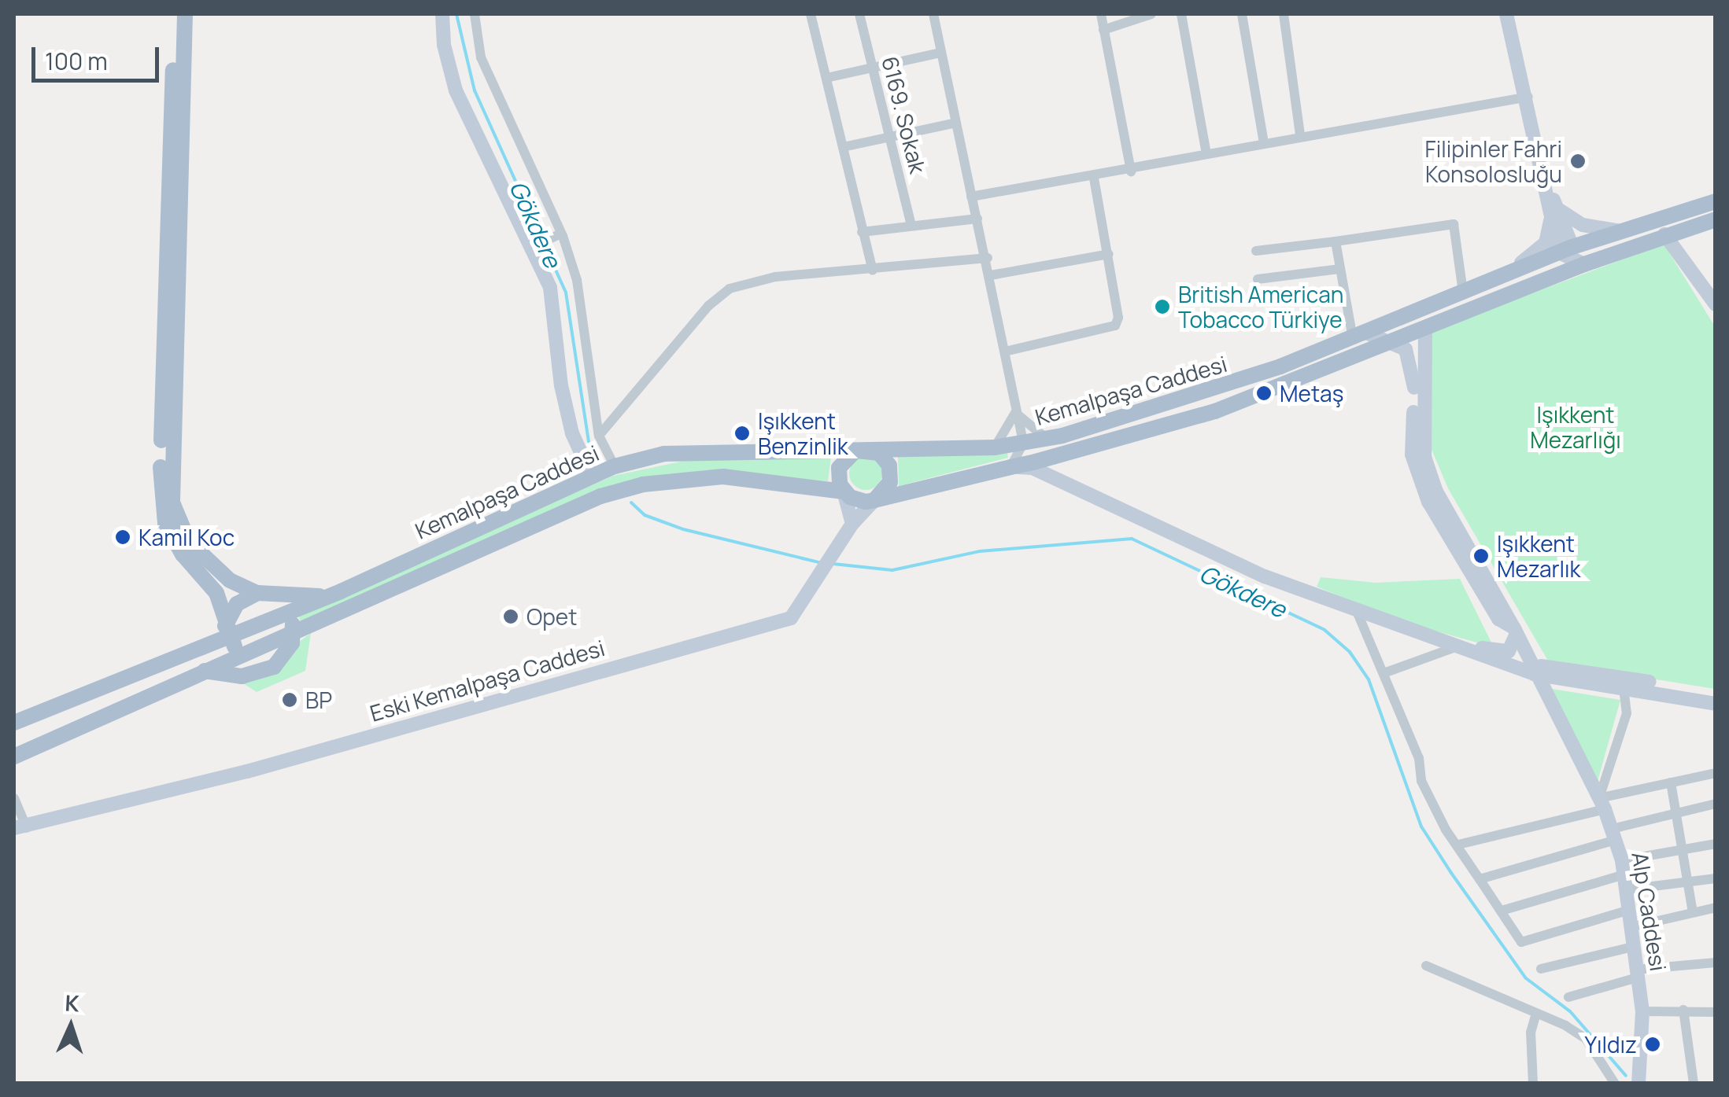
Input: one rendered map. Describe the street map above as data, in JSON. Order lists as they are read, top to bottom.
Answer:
{
  "streets": {
    "main road": ["Kemalpaşa Caddesi", "Eski Kemalpaşa Caddesi", "Alp Caddesi"],
    "street": ["6169. Sokak"]
  },
  "crossings": [
    ["Kemalpaşa Caddesi", "Eski Kemalpaşa Caddesi"],
    ["Kemalpaşa Caddesi", "Alp Caddesi"]
  ],
  "water": ["Gökdere"],
  "parks": ["Işıkkent Mezarlığı"],
  "places": [
    "Filipinler Fahri Konsolosluğu",
    "British American Tobacco Türkiye",
    "Metaş",
    "Işıkkent Benzinlik",
    "Kamil Koc",
    "Işıkkent Mezarlık",
    "Opet",
    "BP",
    "Yıldız"
  ],
  "scale_bar": "100 m",
  "north": "top"
}
